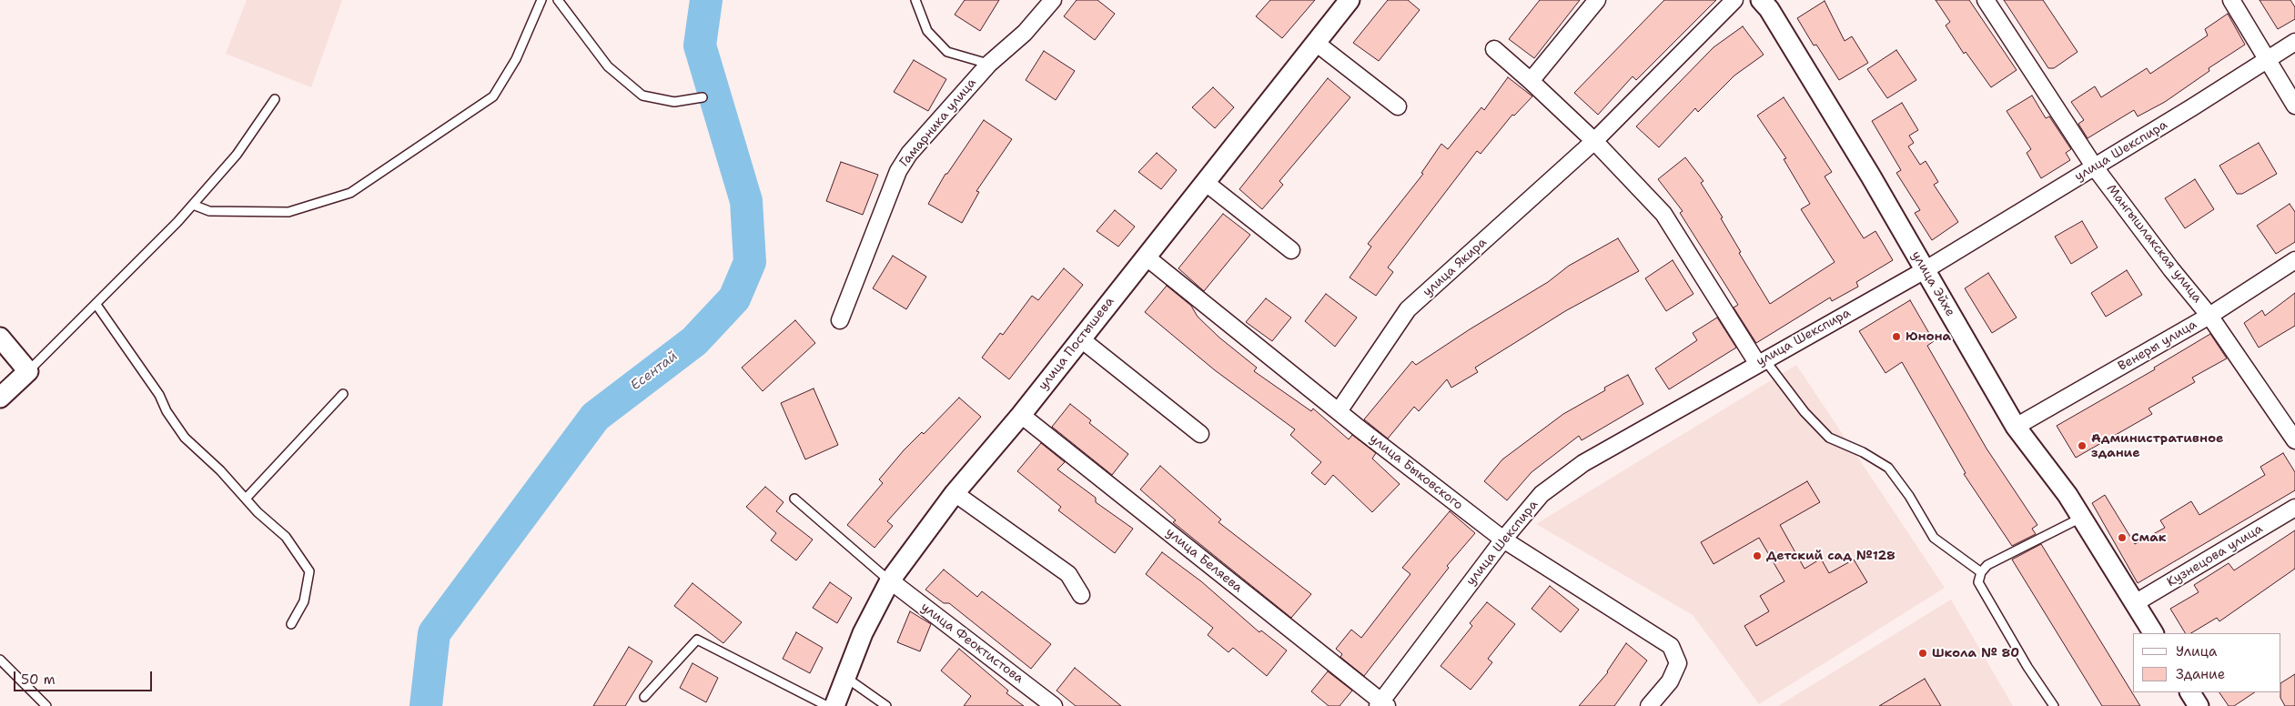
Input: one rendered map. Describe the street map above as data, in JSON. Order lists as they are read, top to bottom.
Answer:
{
  "streets": {
    "street": [
      "Гамарника улица",
      "улица Шекспира",
      "Мангышлакская улица",
      "улица Якира",
      "улица Эйхе",
      "улица Постышева",
      "Венеры улица",
      "улица Быковского",
      "Кузнецова улица",
      "улица Беляева",
      "улица Феоктистова"
    ]
  },
  "crossings": [
    ["улица Шекспира", "Мангышлакская улица"],
    ["улица Шекспира", "улица Эйхе"],
    ["улица Шекспира", "улица Быковского"],
    ["улица Шекспира", "улица Беляева"],
    ["Мангышлакская улица", "Венеры улица"],
    ["улица Якира", "улица Быковского"],
    ["улица Эйхе", "Венеры улица"],
    ["улица Эйхе", "Кузнецова улица"],
    ["улица Постышева", "улица Быковского"],
    ["улица Постышева", "улица Беляева"],
    ["улица Постышева", "улица Феоктистова"]
  ],
  "water": ["Есентай"],
  "places": [
    "Юнона",
    "Административное здание",
    "Смак",
    "Детский сад №128",
    "Школа № 80"
  ],
  "legend": ["Улица", "Здание"],
  "scale_bar": "50 m"
}
